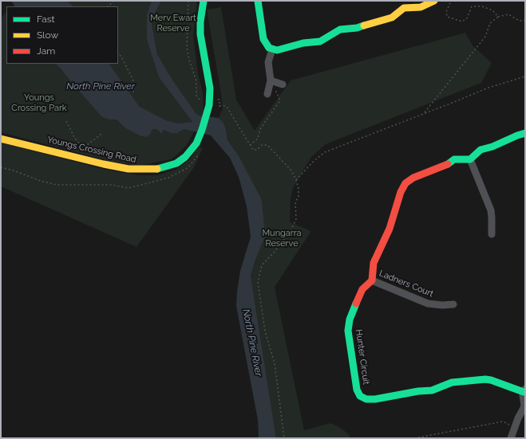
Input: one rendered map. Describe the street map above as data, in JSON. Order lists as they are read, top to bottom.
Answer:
{
  "streets": {
    "street": ["Youngs Crossing Road", "Ladners Court", "Hunter Circuit"]
  },
  "crossings": [
    ["Ladners Court", "Hunter Circuit"]
  ],
  "water": ["North Pine River"],
  "parks": ["Merv Ewart Reserve", "Youngs Crossing Park", "Mungarra Reserve"],
  "legend": ["Fast", "Slow", "Jam"]
}
